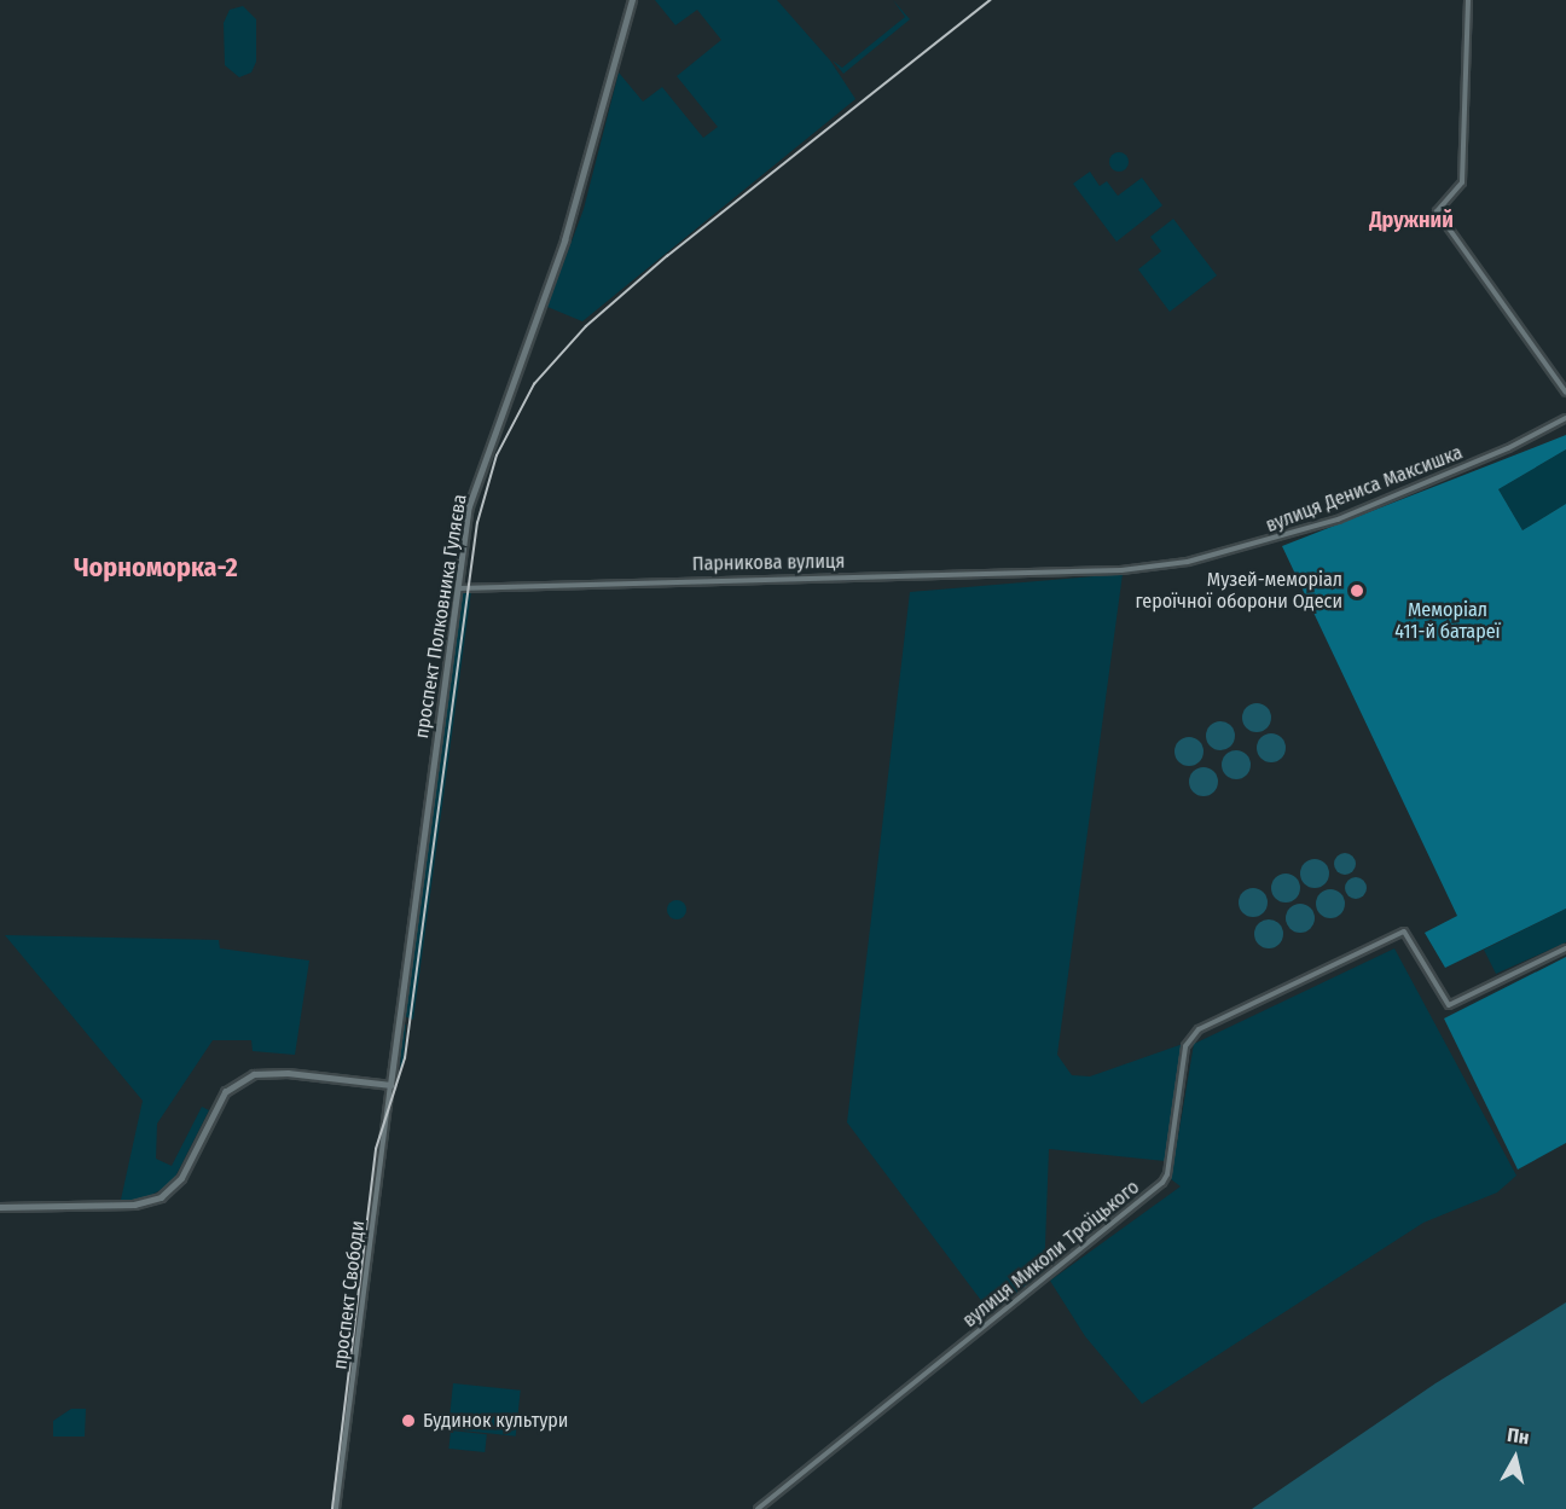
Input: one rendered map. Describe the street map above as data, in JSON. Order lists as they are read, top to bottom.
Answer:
{
  "streets": {
    "main road": ["проспект Полковника Гуляєва"],
    "street": [
      "вулиця Дениса Максишка",
      "Парникова вулиця",
      "вулиця Миколи Троїцького",
      "проспект Свободи"
    ]
  },
  "crossings": [
    ["вулиця Дениса Максишка", "Парникова вулиця"],
    ["Парникова вулиця", "проспект Полковника Гуляєва"],
    ["проспект Полковника Гуляєва", "проспект Свободи"]
  ],
  "districts": ["Дружний", "Чорноморка-2"],
  "parks": ["Меморіал 411-й батареї"],
  "places": ["Музей-меморіал героїчної оборони Одеси", "Будинок культури"],
  "north": "top"
}
